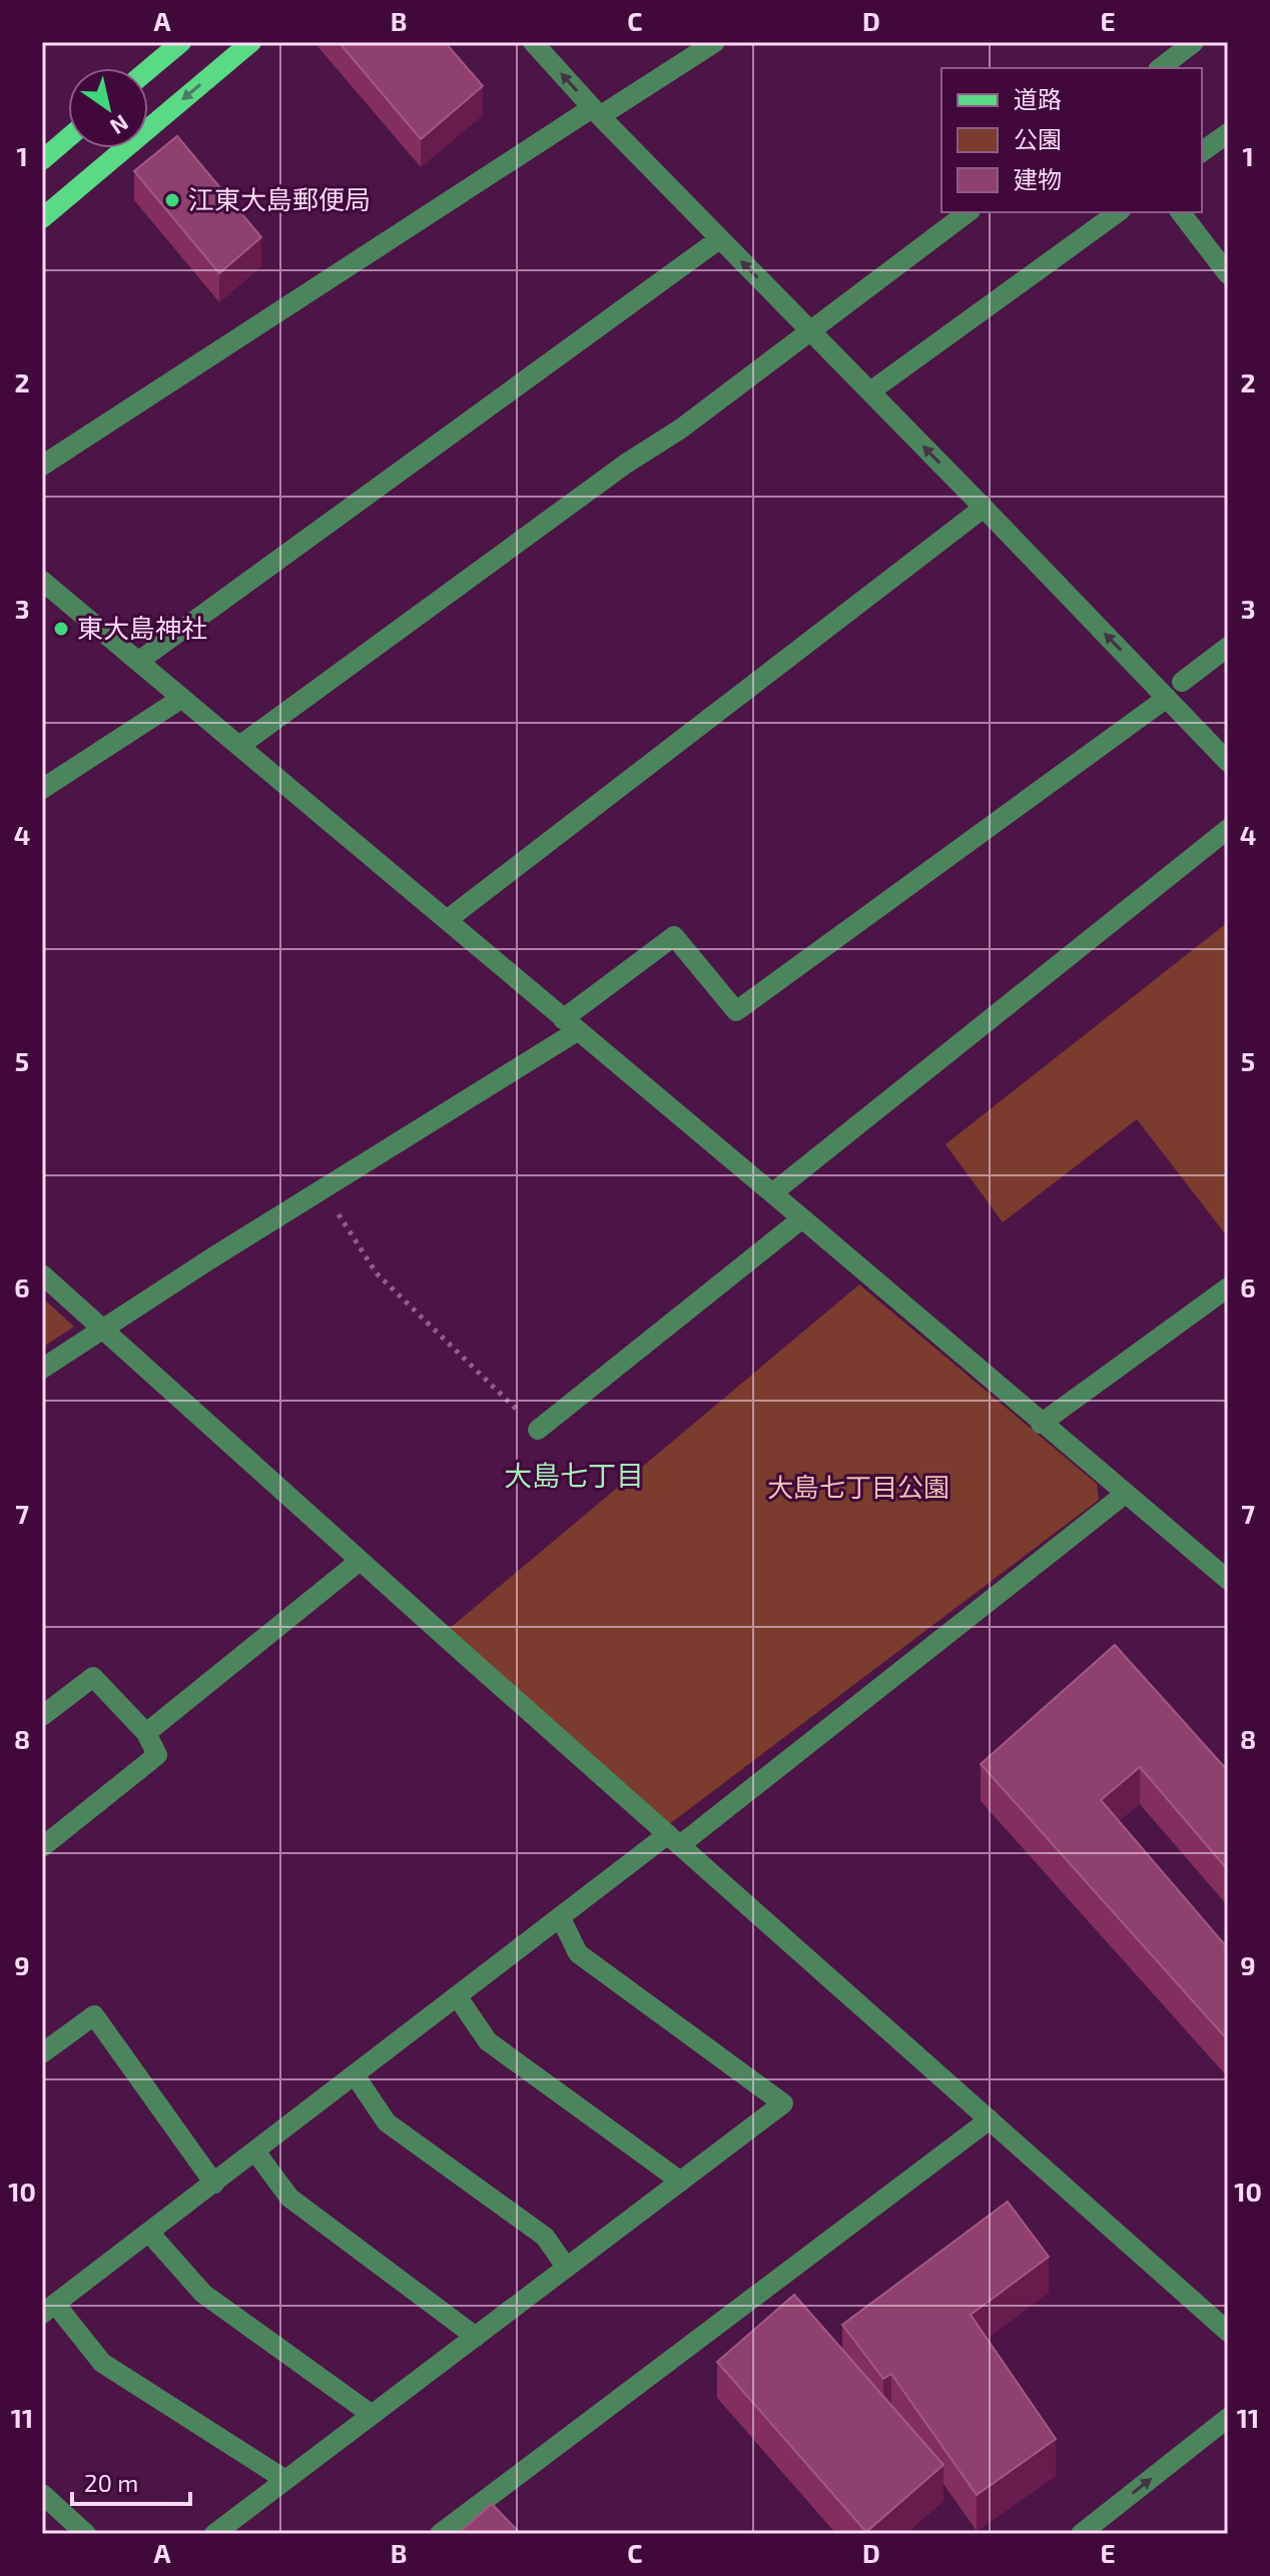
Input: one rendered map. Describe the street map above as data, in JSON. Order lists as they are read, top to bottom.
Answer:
{
  "districts": ["大島七丁目"],
  "parks": ["大島七丁目公園"],
  "places": ["江東大島郵便局", "東大島神社"],
  "legend": ["道路", "公園", "建物"],
  "scale_bar": "20 m",
  "north": "bottom right",
  "grid": {
    "columns": [
      "A",
      "B",
      "C",
      "D",
      "E"
    ],
    "rows": [
      "1",
      "2",
      "3",
      "4",
      "5",
      "6",
      "7",
      "8",
      "9",
      "10",
      "11"
    ]
  }
}
